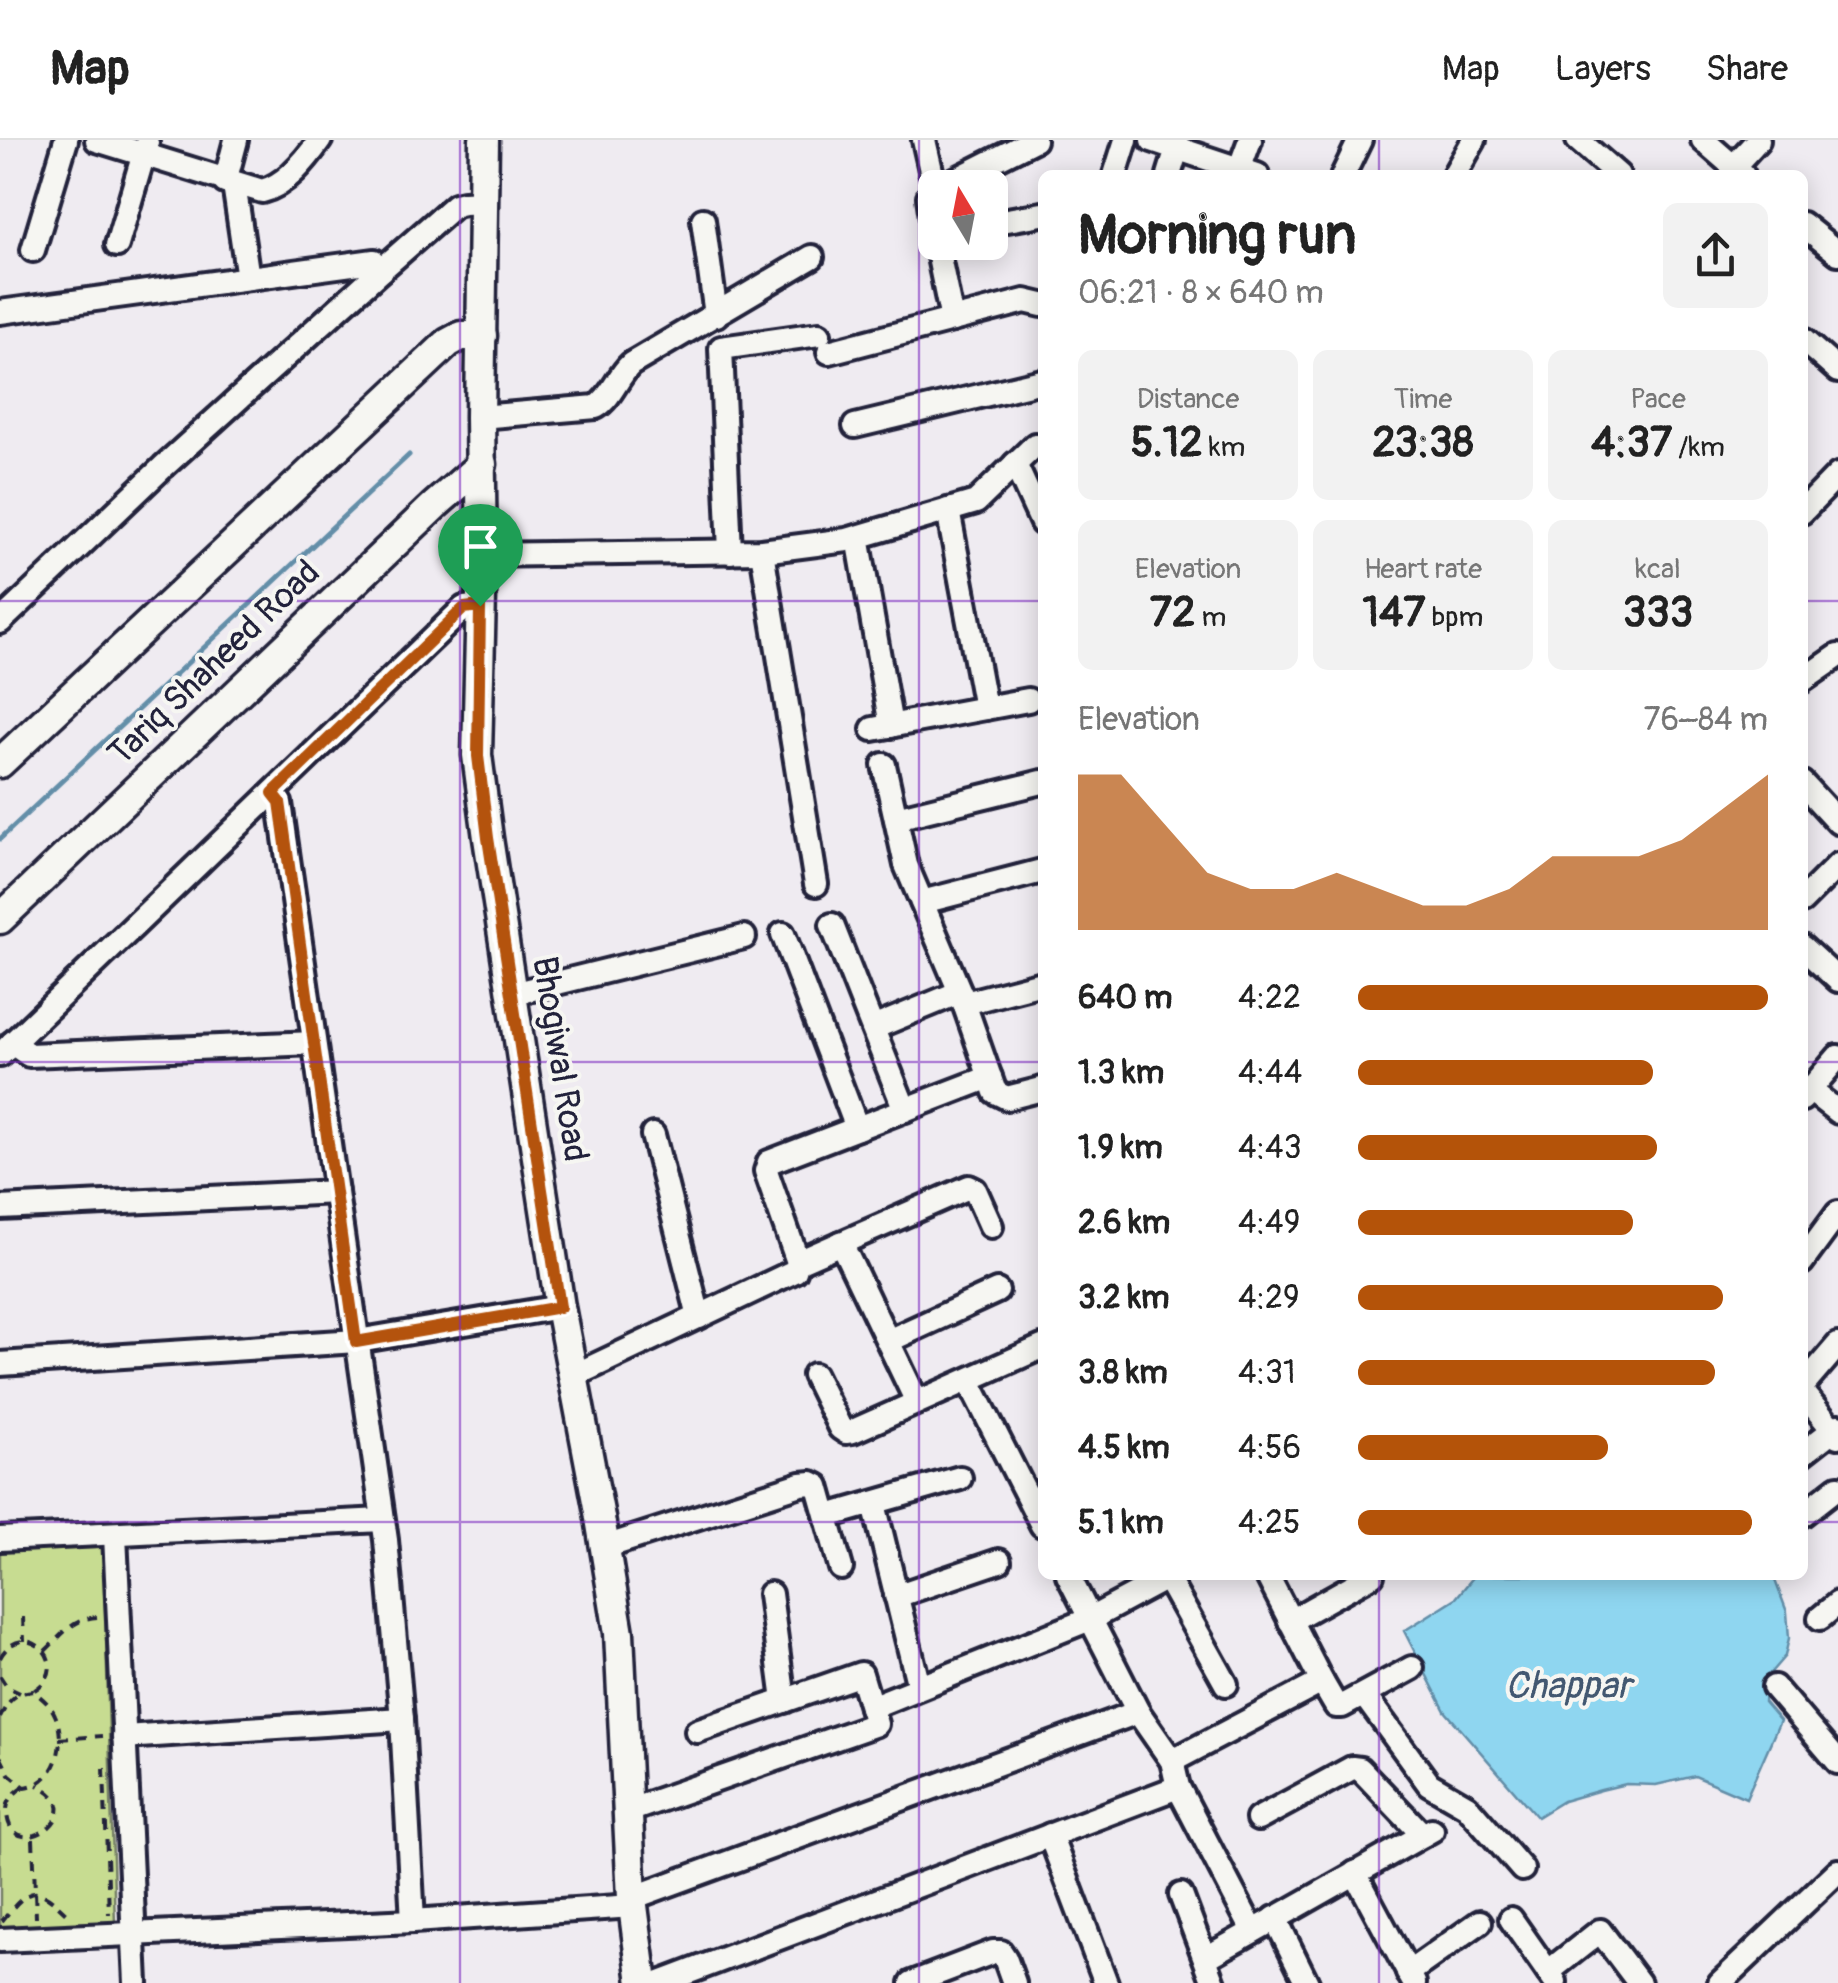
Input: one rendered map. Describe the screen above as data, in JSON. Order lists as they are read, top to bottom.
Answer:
{
  "streets": {
    "main road": ["Tariq Shaheed Road", "Bhogiwal Road"]
  },
  "crossings": [
    ["Tariq Shaheed Road", "Bhogiwal Road"]
  ],
  "water": ["Chappar"],
  "north": "top",
  "page": {
    "header": "Map",
    "nav": ["Map", "Layers", "Share"],
    "heading": ["Morning run", "06:21 · 8 × 640 m"],
    "stats": [
      ["Distance", "5.12 km"],
      ["Time", "23:38"],
      ["Pace", "4:37 /km"],
      ["Elevation", "72 m"],
      ["Heart rate", "147 bpm"],
      ["kcal", "333"]
    ],
    "chart": ["Elevation", "76–84 m"],
    "list": [
      {
        "name": "640 m",
        "note": "4:22"
      },
      {
        "name": "1.3 km",
        "note": "4:44"
      },
      {
        "name": "1.9 km",
        "note": "4:43"
      },
      {
        "name": "2.6 km",
        "note": "4:49"
      },
      {
        "name": "3.2 km",
        "note": "4:29"
      },
      {
        "name": "3.8 km",
        "note": "4:31"
      },
      {
        "name": "4.5 km",
        "note": "4:56"
      },
      {
        "name": "5.1 km",
        "note": "4:25"
      }
    ]
  }
}
